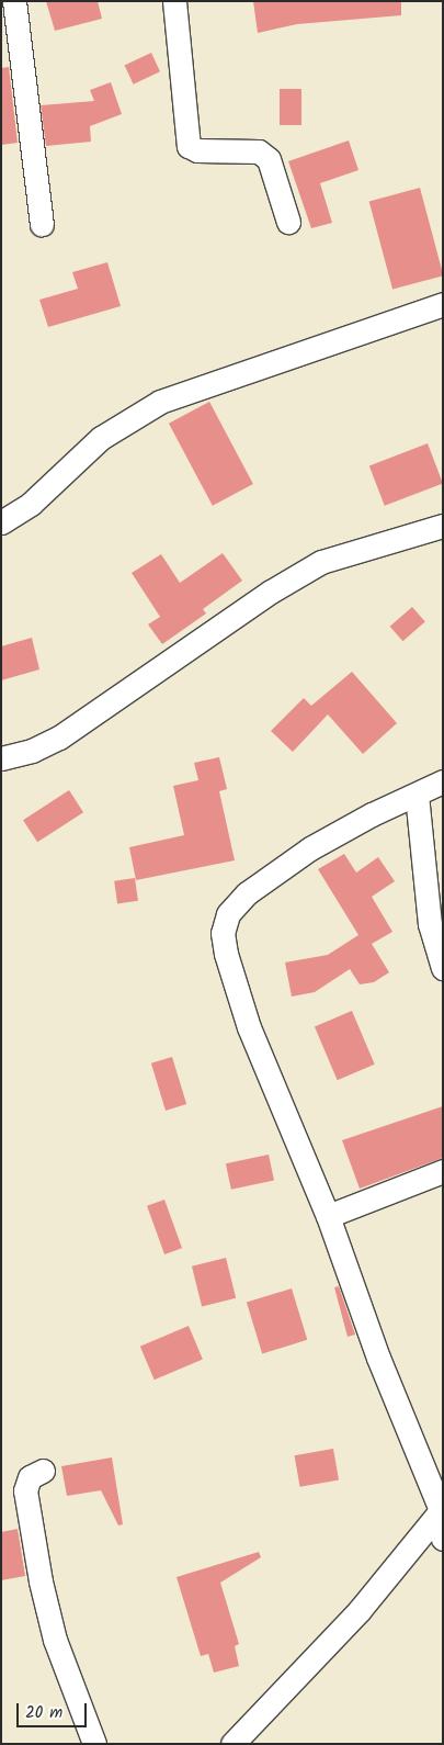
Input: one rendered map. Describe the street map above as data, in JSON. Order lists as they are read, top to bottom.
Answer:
{
  "scale_bar": "20 m"
}
